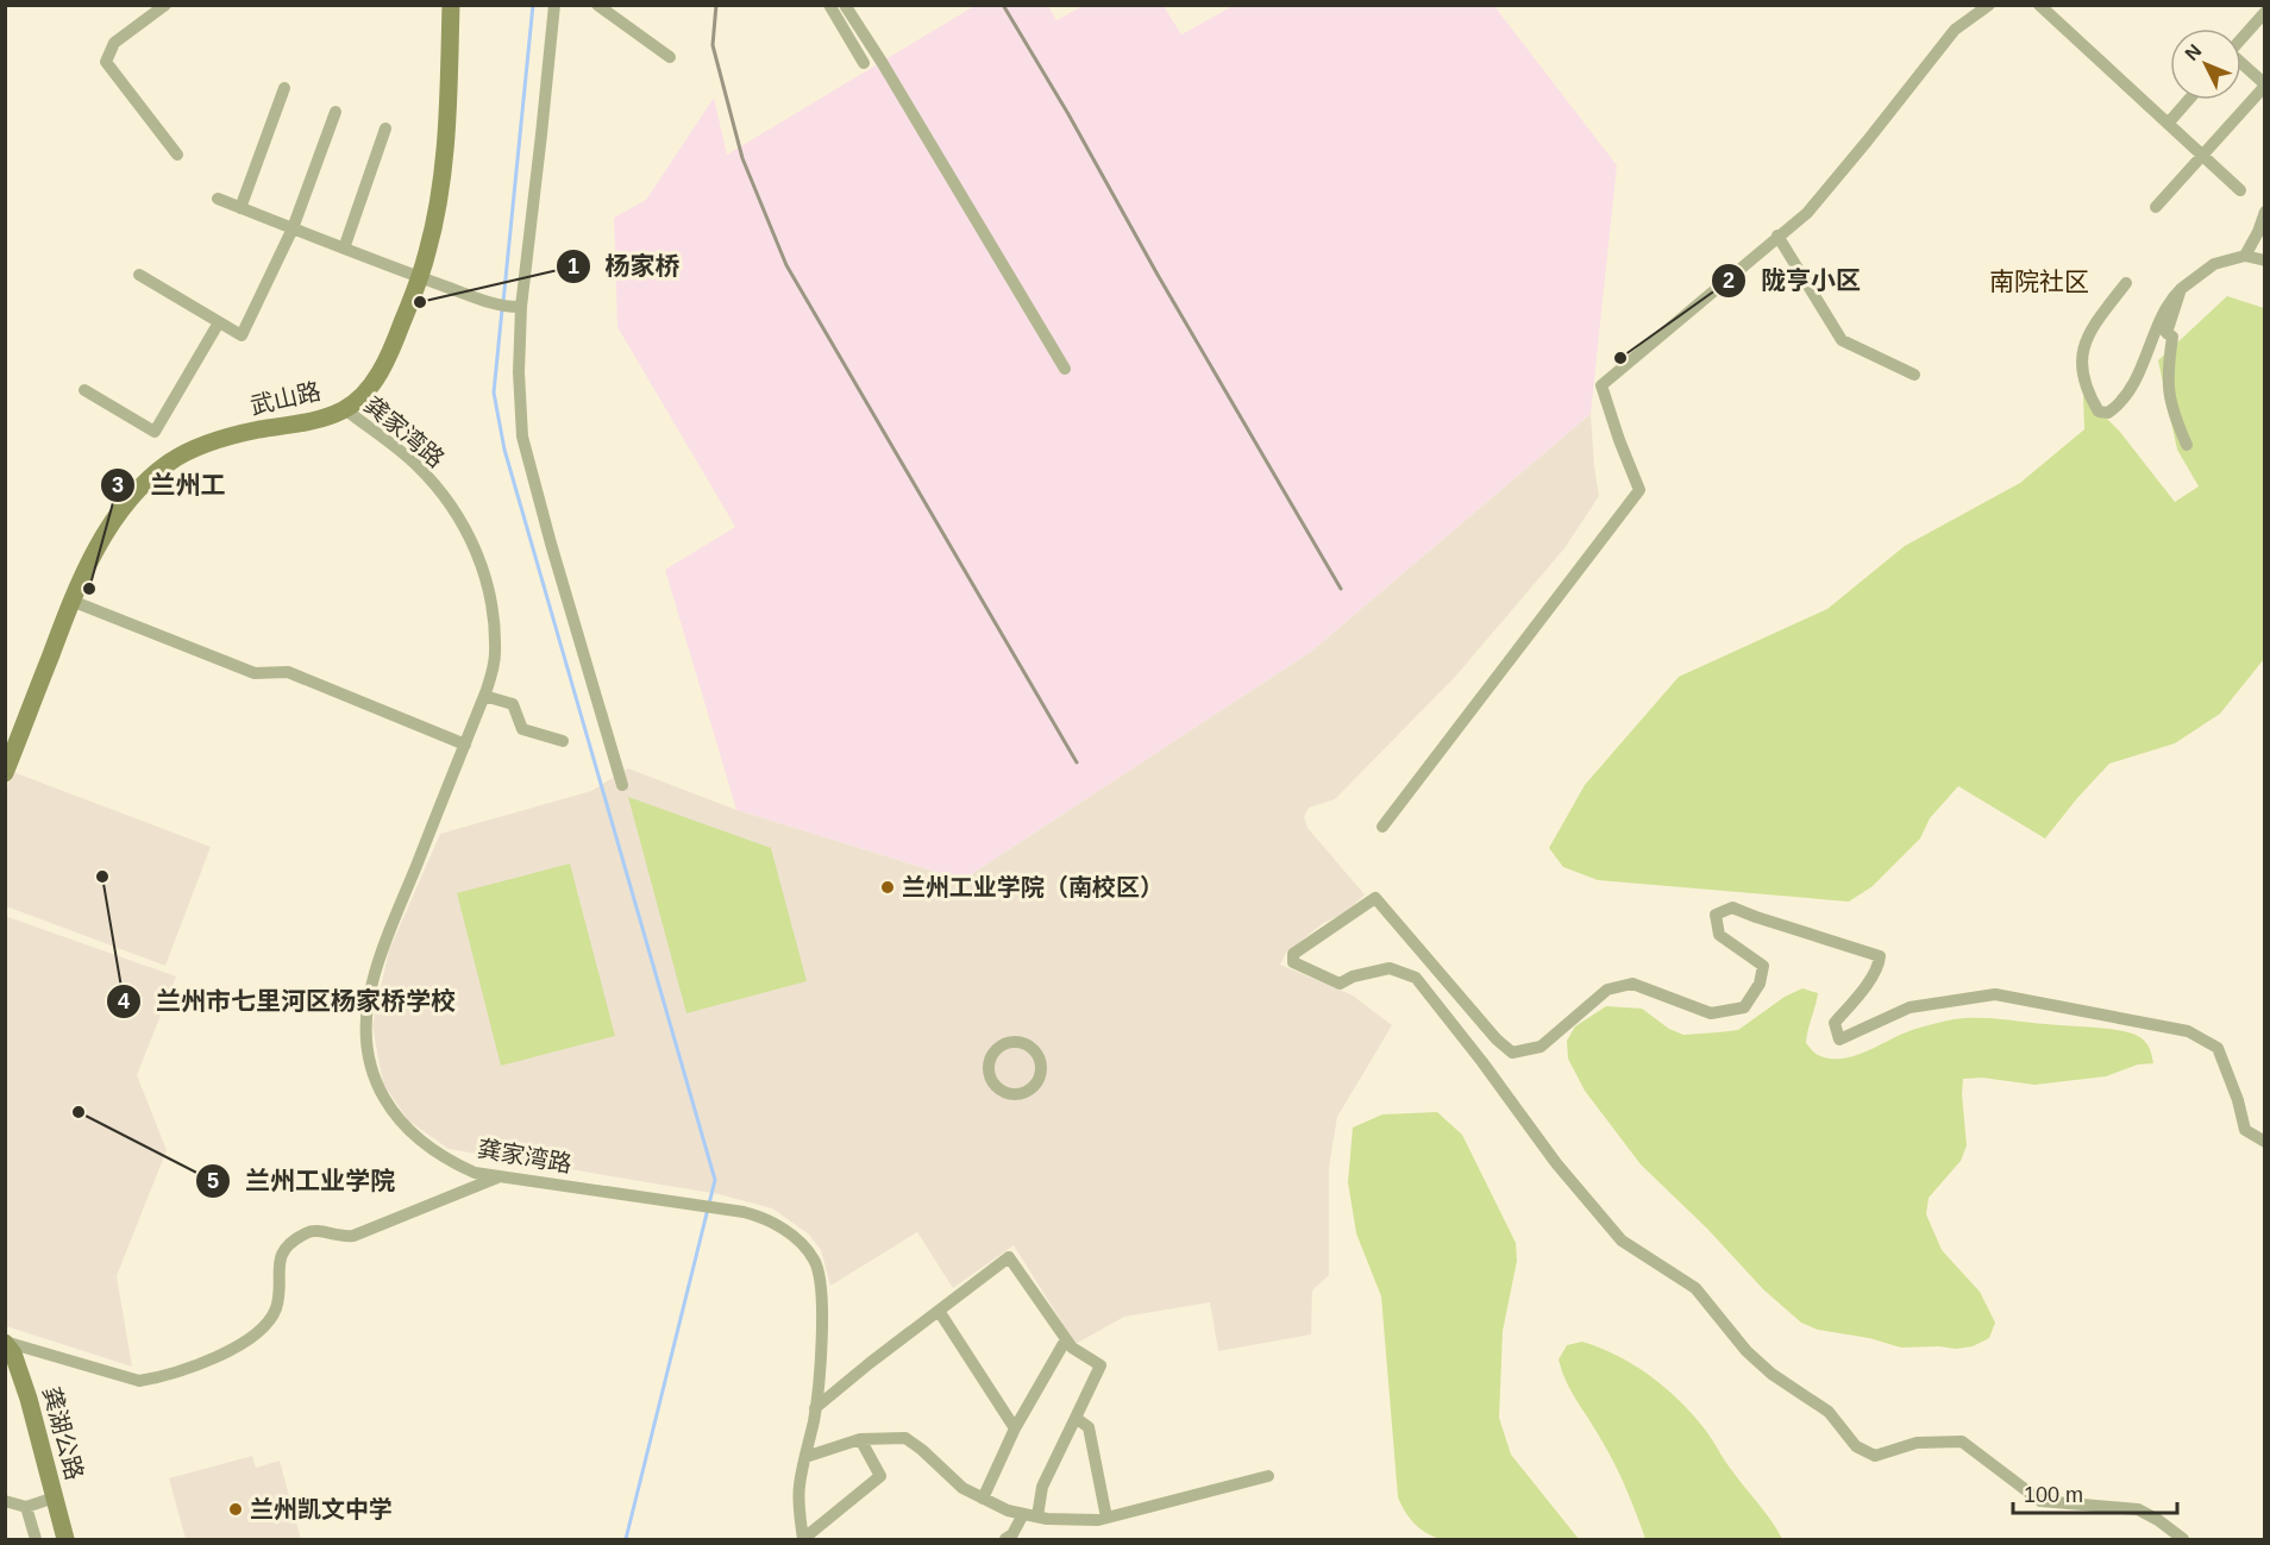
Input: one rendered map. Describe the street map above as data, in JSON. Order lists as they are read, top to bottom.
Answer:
{
  "streets": {
    "main road": ["武山路", "龚湖公路"],
    "street": ["龚家湾路"]
  },
  "crossings": [
    ["武山路", "龚家湾路"]
  ],
  "districts": ["南院社区"],
  "places": [
    "杨家桥",
    "陇亨小区",
    "兰州工",
    "兰州市七里河区杨家桥学校",
    "兰州工业学院（南校区）",
    "兰州工业学院",
    "兰州凯文中学"
  ],
  "scale_bar": "100 m",
  "north": "top left"
}
